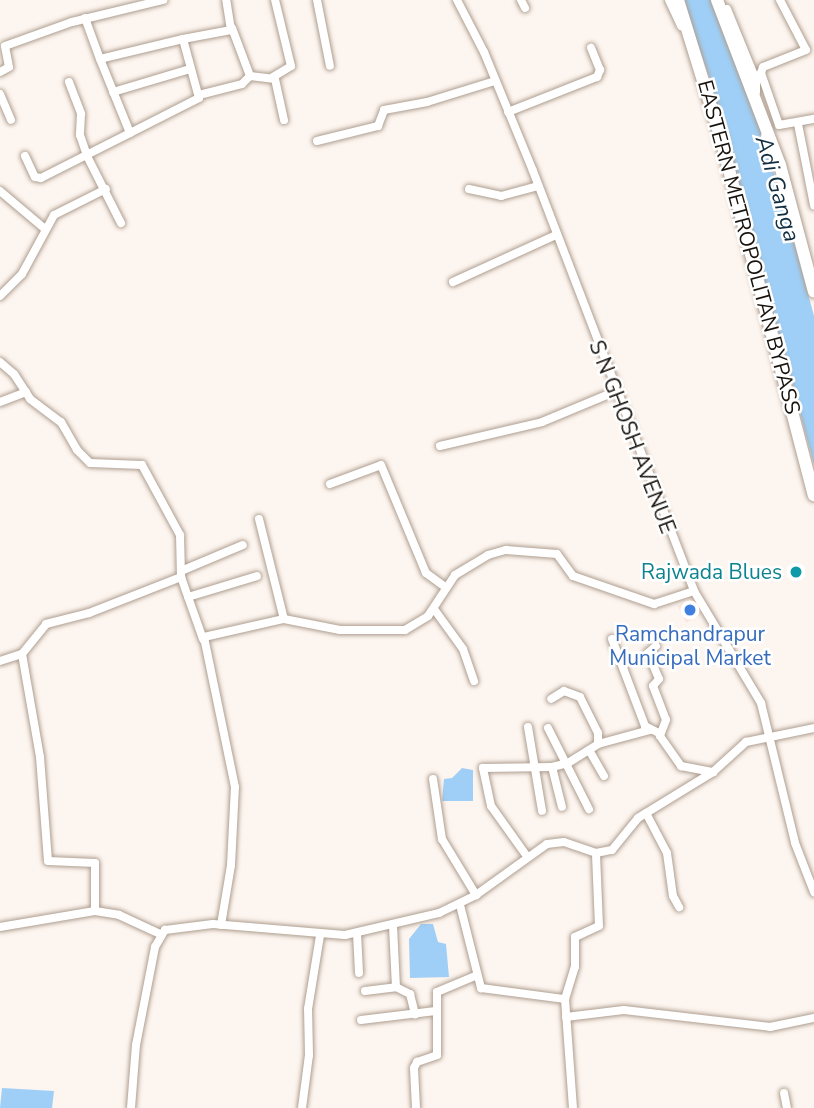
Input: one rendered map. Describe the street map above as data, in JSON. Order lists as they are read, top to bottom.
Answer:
{
  "streets": {
    "main road": ["EASTERN METROPOLITAN BYPASS"],
    "street": ["S N GHOSH AVENUE"]
  },
  "water": ["Adi Ganga"],
  "places": ["Rajwada Blues", "Ramchandrapur Municipal Market"]
}
